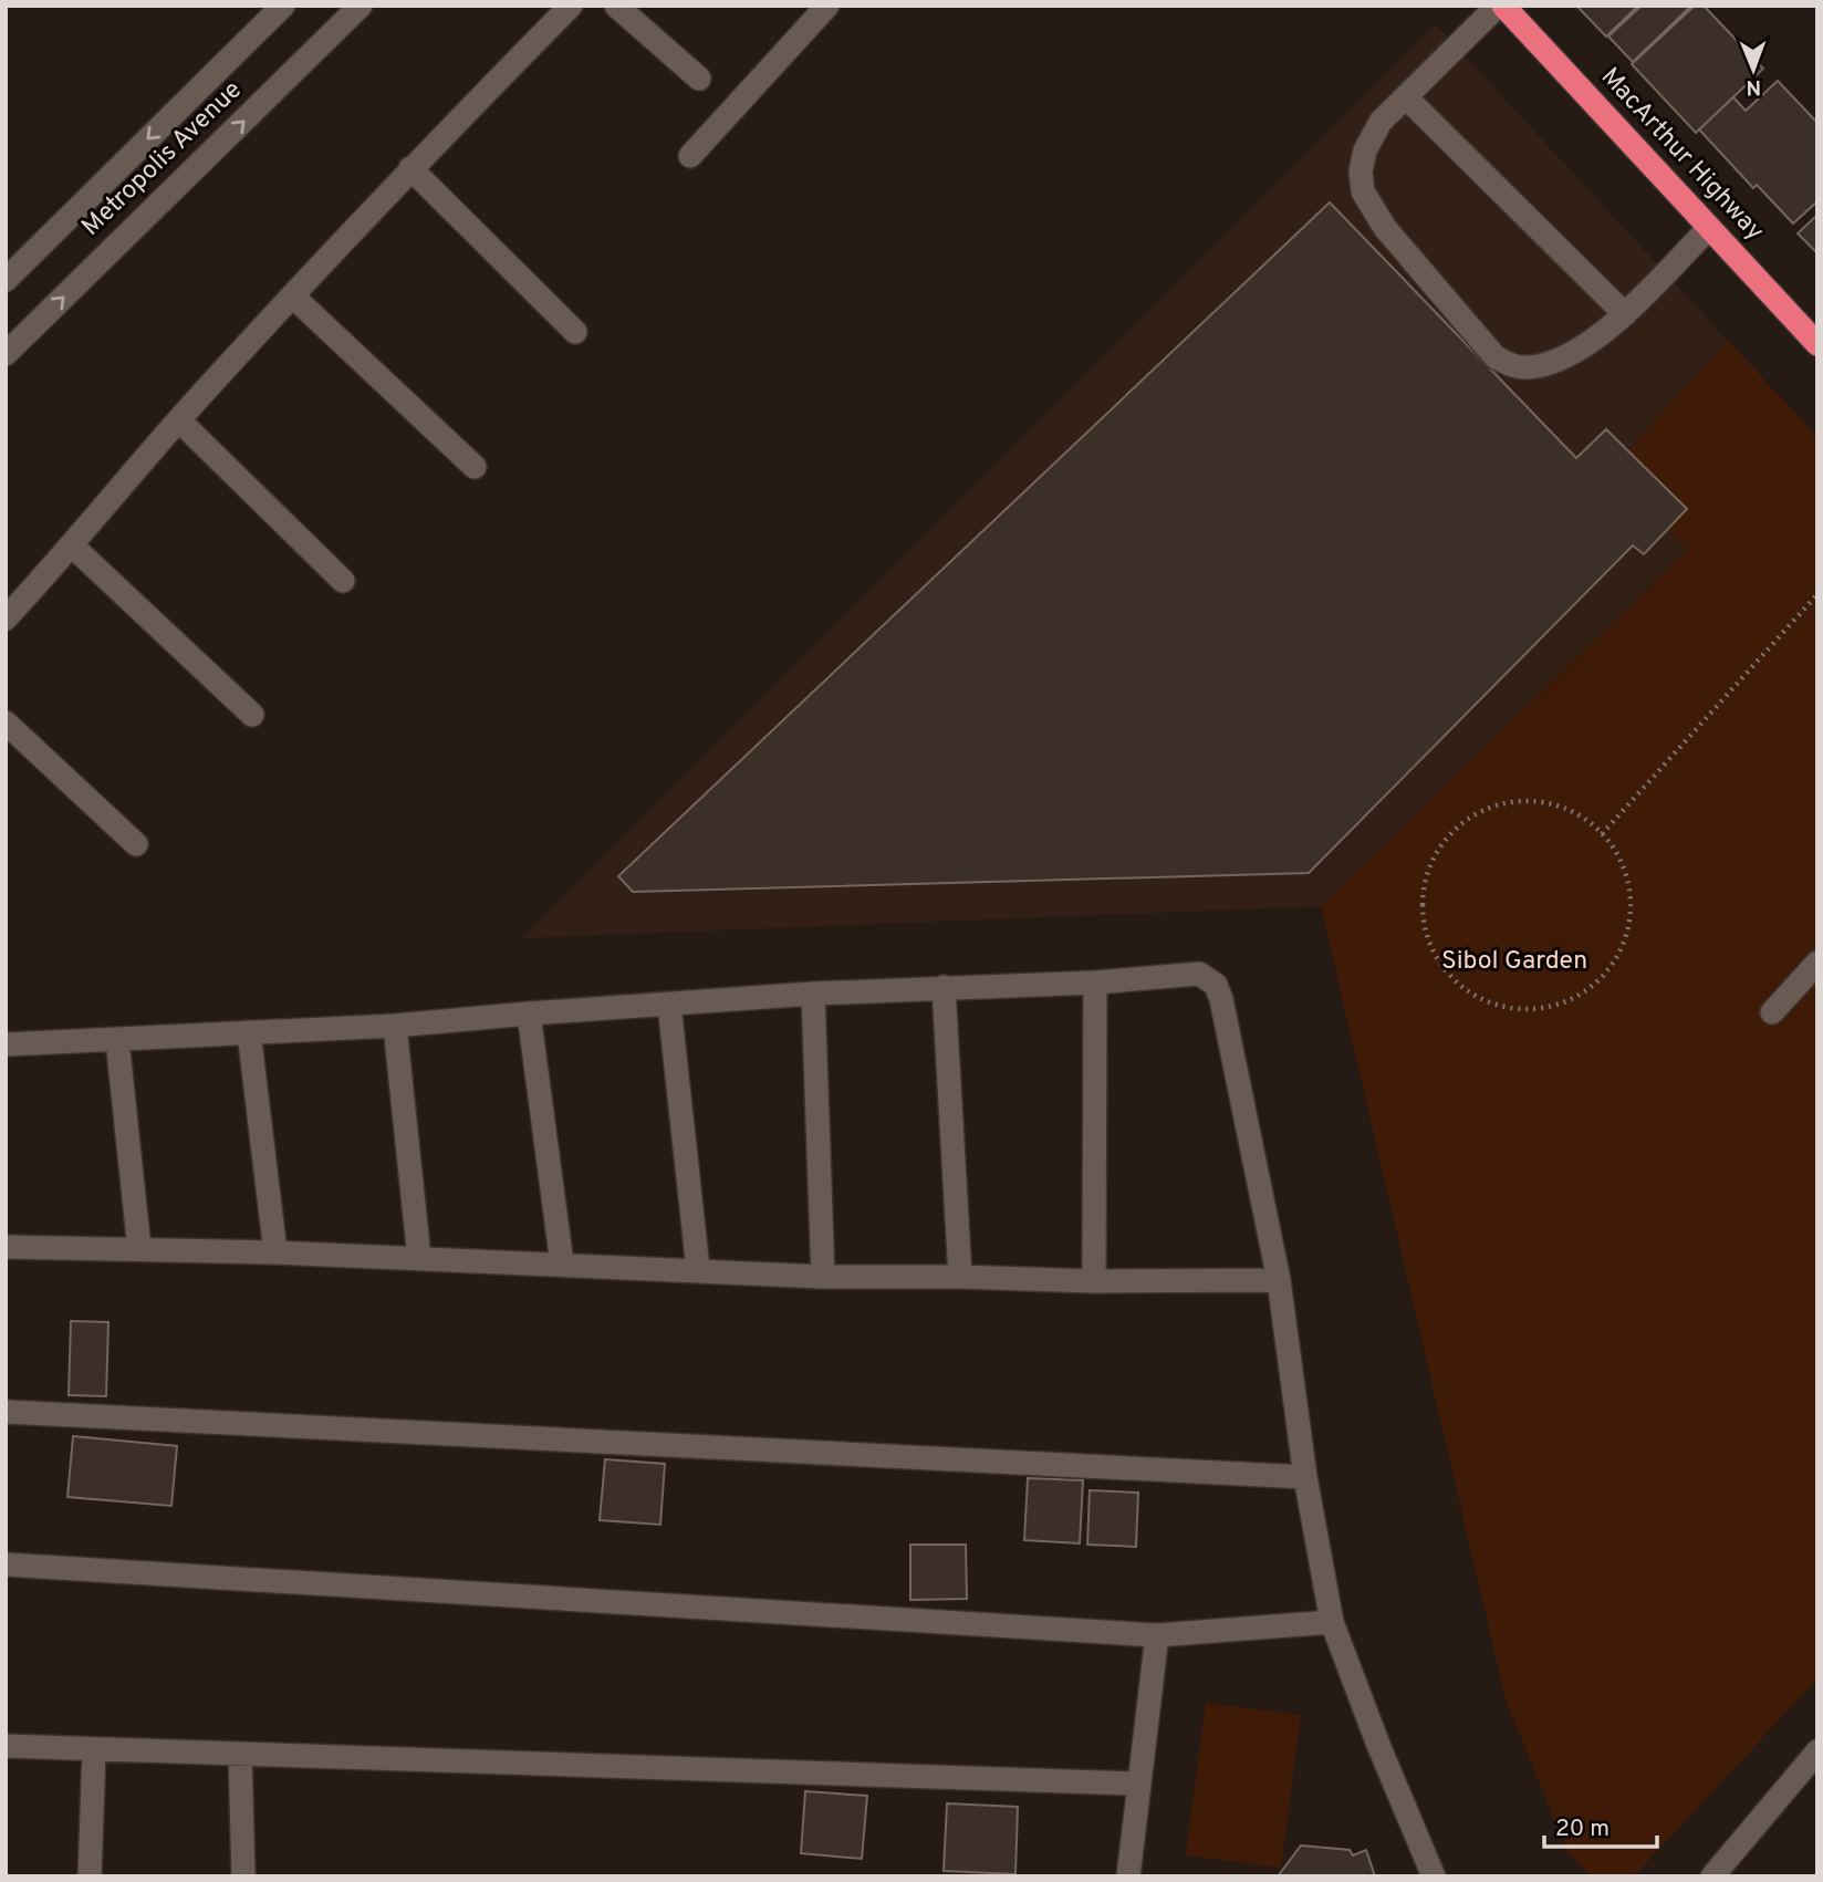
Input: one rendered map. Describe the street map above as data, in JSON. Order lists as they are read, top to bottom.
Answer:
{
  "streets": {
    "highway": ["MacArthur Highway"],
    "street": ["Metropolis Avenue"]
  },
  "parks": ["Sibol Garden"],
  "scale_bar": "20 m",
  "north": "bottom"
}
